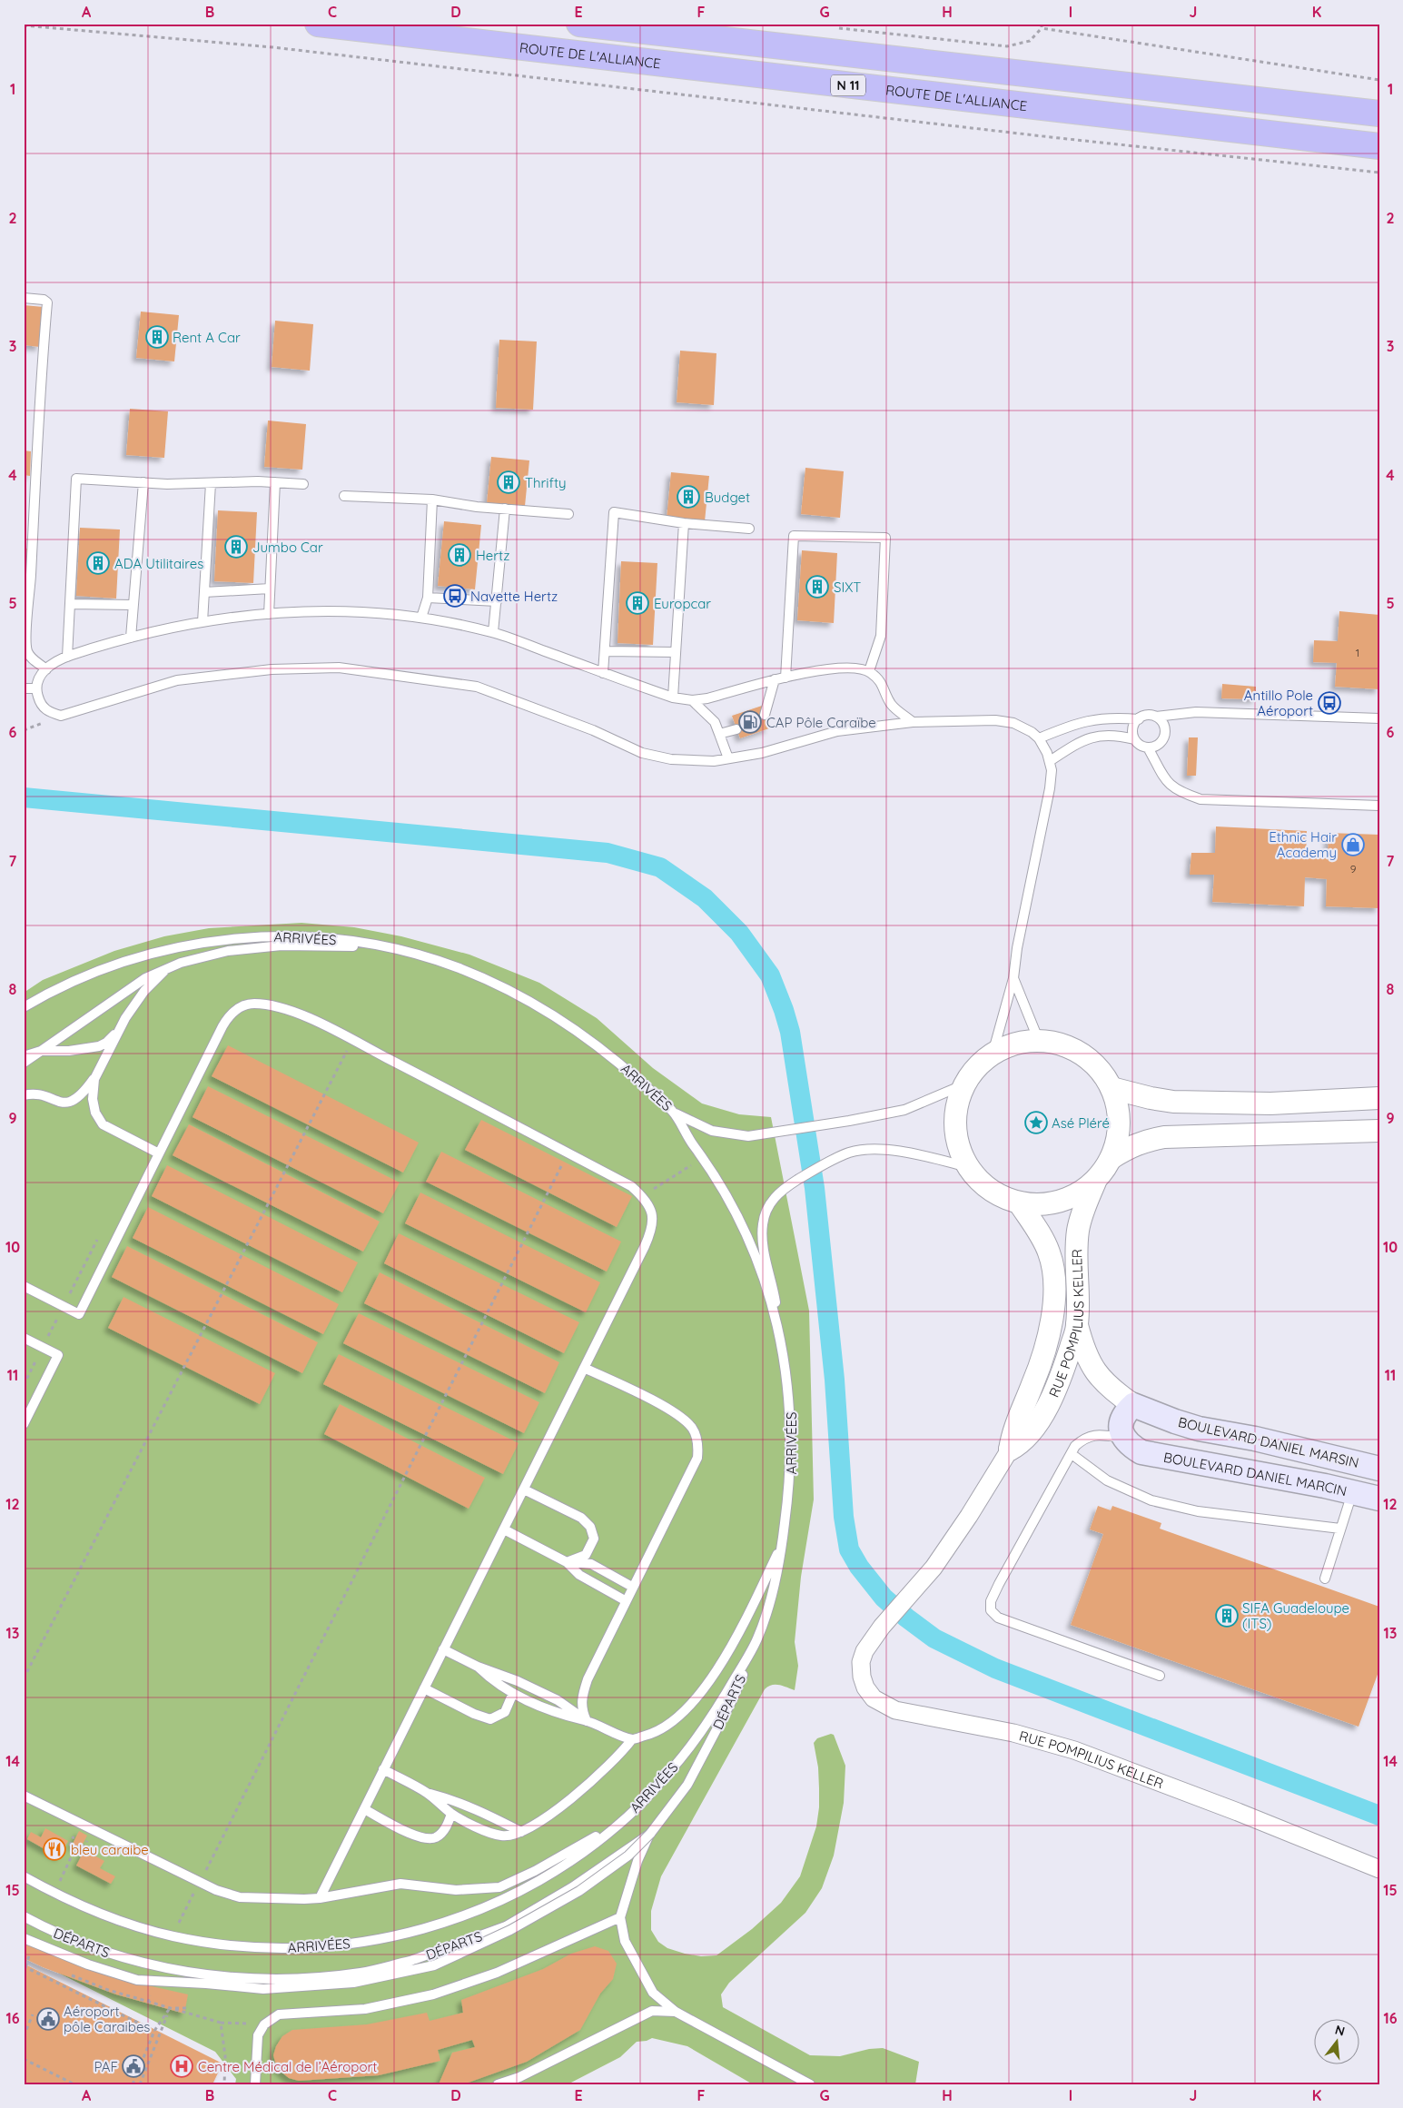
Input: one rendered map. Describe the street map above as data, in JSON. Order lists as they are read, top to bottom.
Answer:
{
  "streets": {
    "highway": ["ROUTE DE L'ALLIANCE", "N 11"],
    "main road": ["BOULEVARD DANIEL MARSIN", "BOULEVARD DANIEL MARCIN"],
    "street": ["RUE POMPILIUS KELLER"],
    "lane": ["ARRIVÉES", "DÉPARTS"]
  },
  "crossings": [
    ["ARRIVÉES", "DÉPARTS"],
    ["RUE POMPILIUS KELLER", "BOULEVARD DANIEL MARSIN"]
  ],
  "places": {
    "building": [
      "Rent A Car",
      "Thrifty",
      "Budget",
      "Jumbo Car",
      "Hertz",
      "ADA Utilitaires",
      "SIXT",
      "Europcar",
      "SIFA Guadeloupe (ITS)"
    ],
    "bus stop": ["Navette Hertz", "Antillo Pole Aéroport"],
    "fuel station": ["CAP Pôle Caraïbe"],
    "shop": ["Ethnic Hair Academy"],
    "place": ["Asé Pléré"],
    "restaurant": ["bleu caraibe"],
    "public building": ["Aéroport pôle Caraibes", "PAF"],
    "hospital": ["Centre Médical de l’Aéroport"]
  },
  "house_numbers": ["1", "9"],
  "north": "top",
  "grid": {
    "columns": [
      "A",
      "B",
      "C",
      "D",
      "E",
      "F",
      "G",
      "H",
      "I",
      "J",
      "K"
    ],
    "rows": [
      "1",
      "2",
      "3",
      "4",
      "5",
      "6",
      "7",
      "8",
      "9",
      "10",
      "11",
      "12",
      "13",
      "14",
      "15",
      "16"
    ]
  }
}
